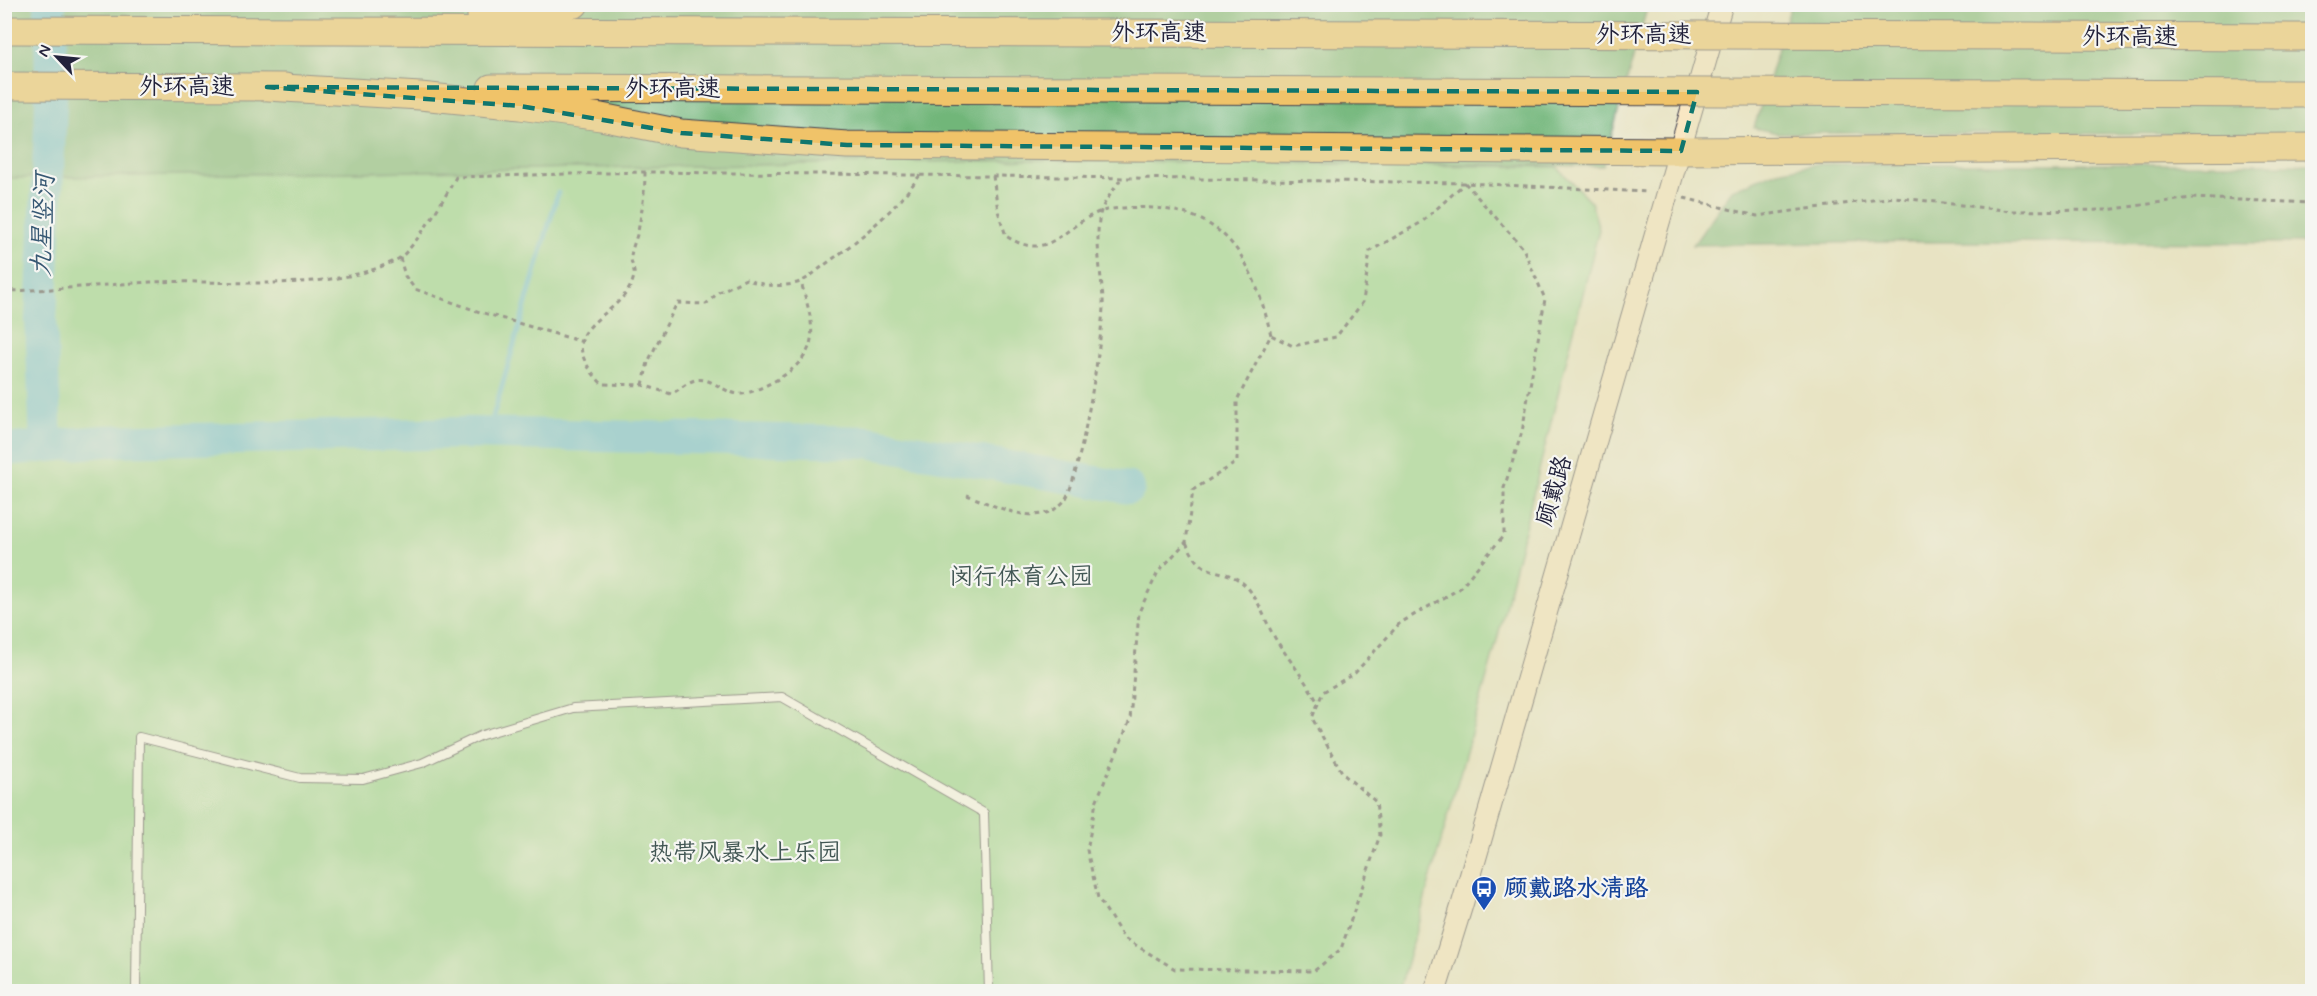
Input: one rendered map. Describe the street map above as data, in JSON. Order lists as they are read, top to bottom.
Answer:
{
  "streets": {
    "highway": ["外环高速"],
    "main road": ["顾戴路"]
  },
  "water": ["九星竖河"],
  "parks": ["闵行体育公园", "热带风暴水上乐园"],
  "places": {
    "bus stop": ["顾戴路水清路"]
  },
  "north": "top left"
}
